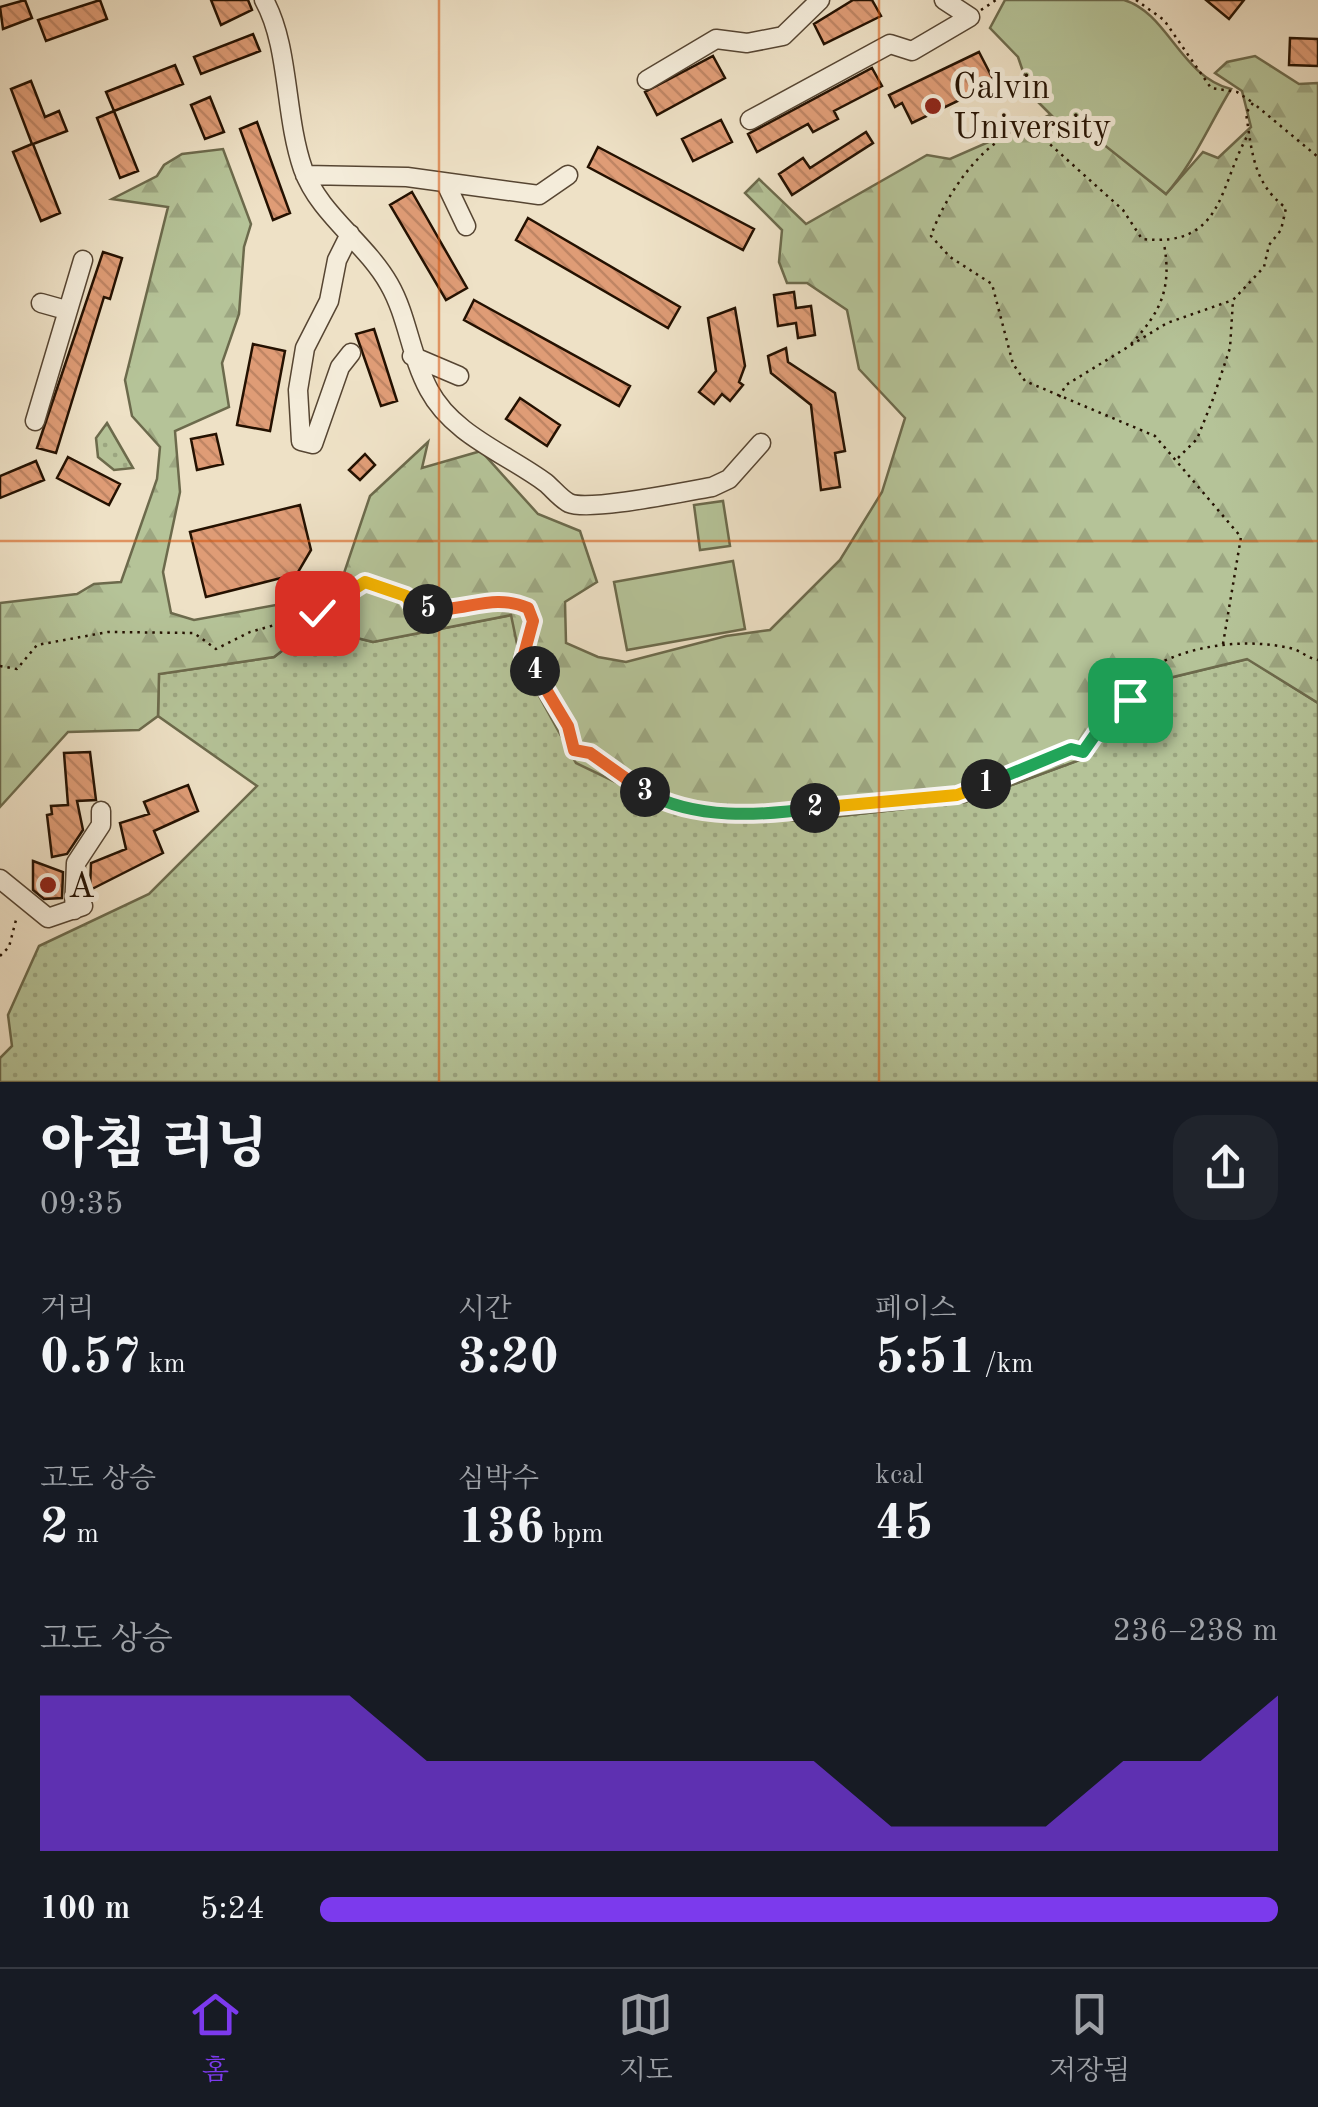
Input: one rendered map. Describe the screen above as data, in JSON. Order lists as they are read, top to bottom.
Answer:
{
  "places": ["Calvin University", "A"],
  "page": {
    "pins": [
      "5",
      "4",
      "1",
      "3",
      "2"
    ],
    "heading": ["아침 러닝", "09:35"],
    "stats": [
      ["거리", "0.57 km"],
      ["시간", "3:20"],
      ["페이스", "5:51 /km"],
      ["고도 상승", "2 m"],
      ["심박수", "136 bpm"],
      ["kcal", "45"]
    ],
    "chart": ["고도 상승", "236–238 m"],
    "list": [
      {
        "name": "100 m",
        "note": "5:24"
      }
    ],
    "tabs": ["홈", "지도", "저장됨"]
  }
}
